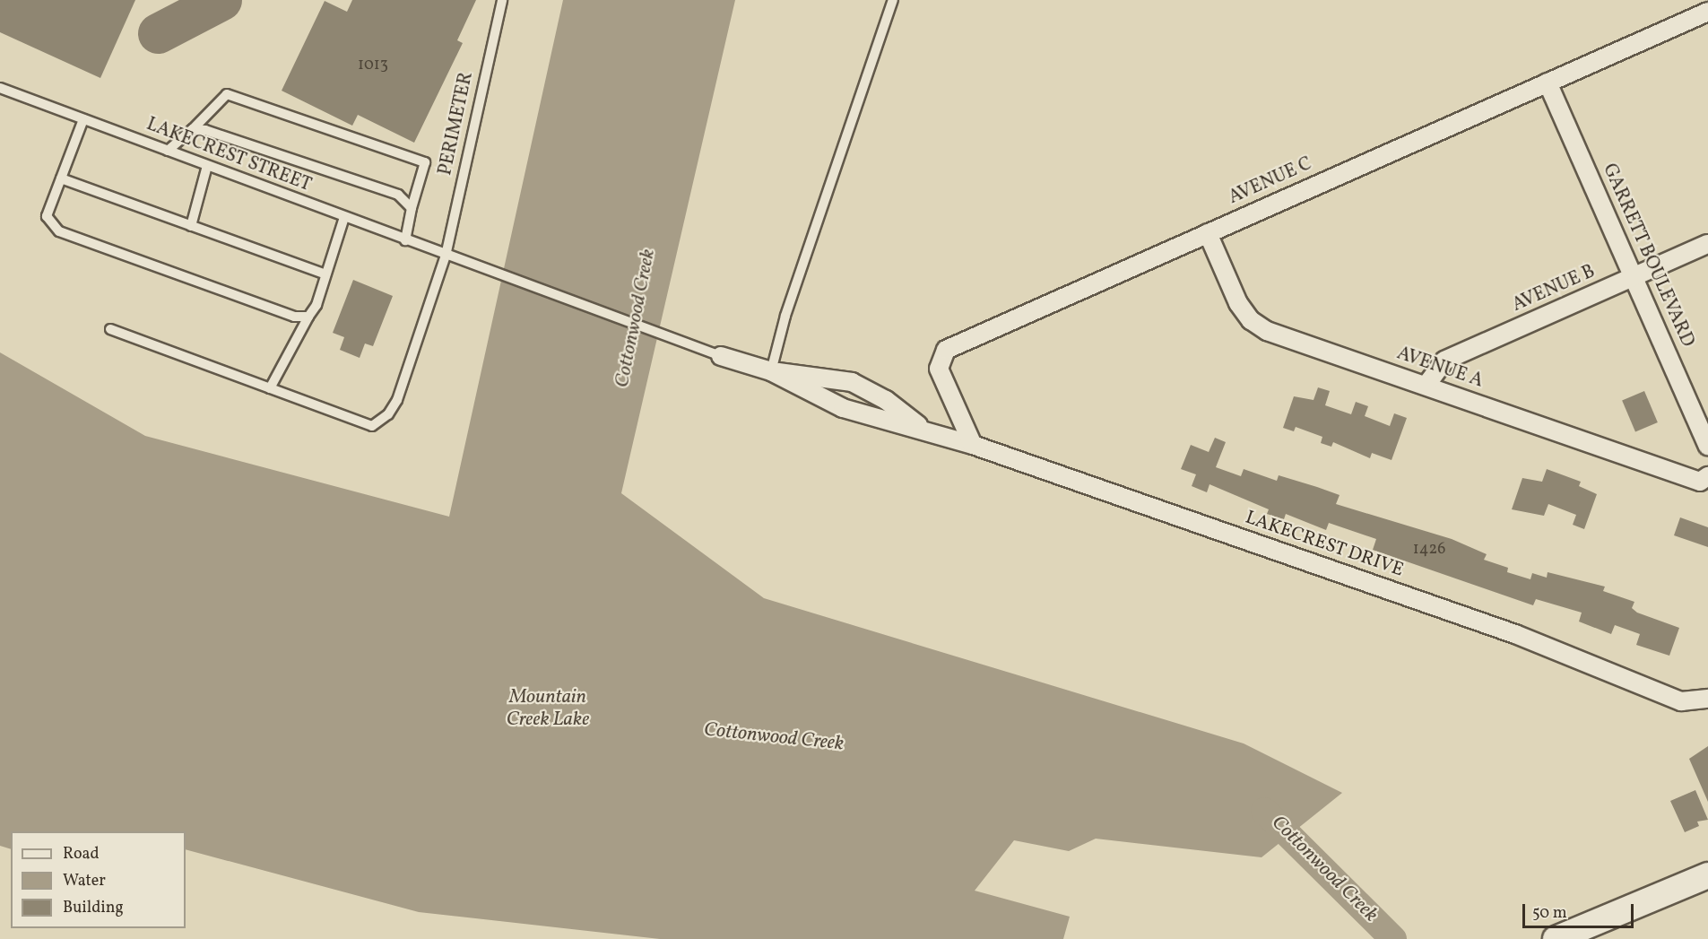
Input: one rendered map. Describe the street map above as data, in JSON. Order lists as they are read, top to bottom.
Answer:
{
  "streets": {
    "street": [
      "AVENUE C",
      "GARRETT BOULEVARD",
      "AVENUE B",
      "AVENUE A",
      "LAKECREST DRIVE"
    ],
    "lane": ["PERIMETER", "LAKECREST STREET"]
  },
  "crossings": [
    ["PERIMETER", "LAKECREST STREET"],
    ["PERIMETER", "LAKECREST DRIVE"],
    ["LAKECREST STREET", "LAKECREST DRIVE"],
    ["AVENUE C", "GARRETT BOULEVARD"],
    ["AVENUE C", "AVENUE A"],
    ["AVENUE C", "LAKECREST DRIVE"],
    ["GARRETT BOULEVARD", "AVENUE B"],
    ["AVENUE B", "AVENUE A"]
  ],
  "water": ["Cottonwood Creek", "Mountain Creek Lake"],
  "house_numbers": ["1013", "1426"],
  "legend": ["Road", "Water", "Building"],
  "scale_bar": "50 m"
}
